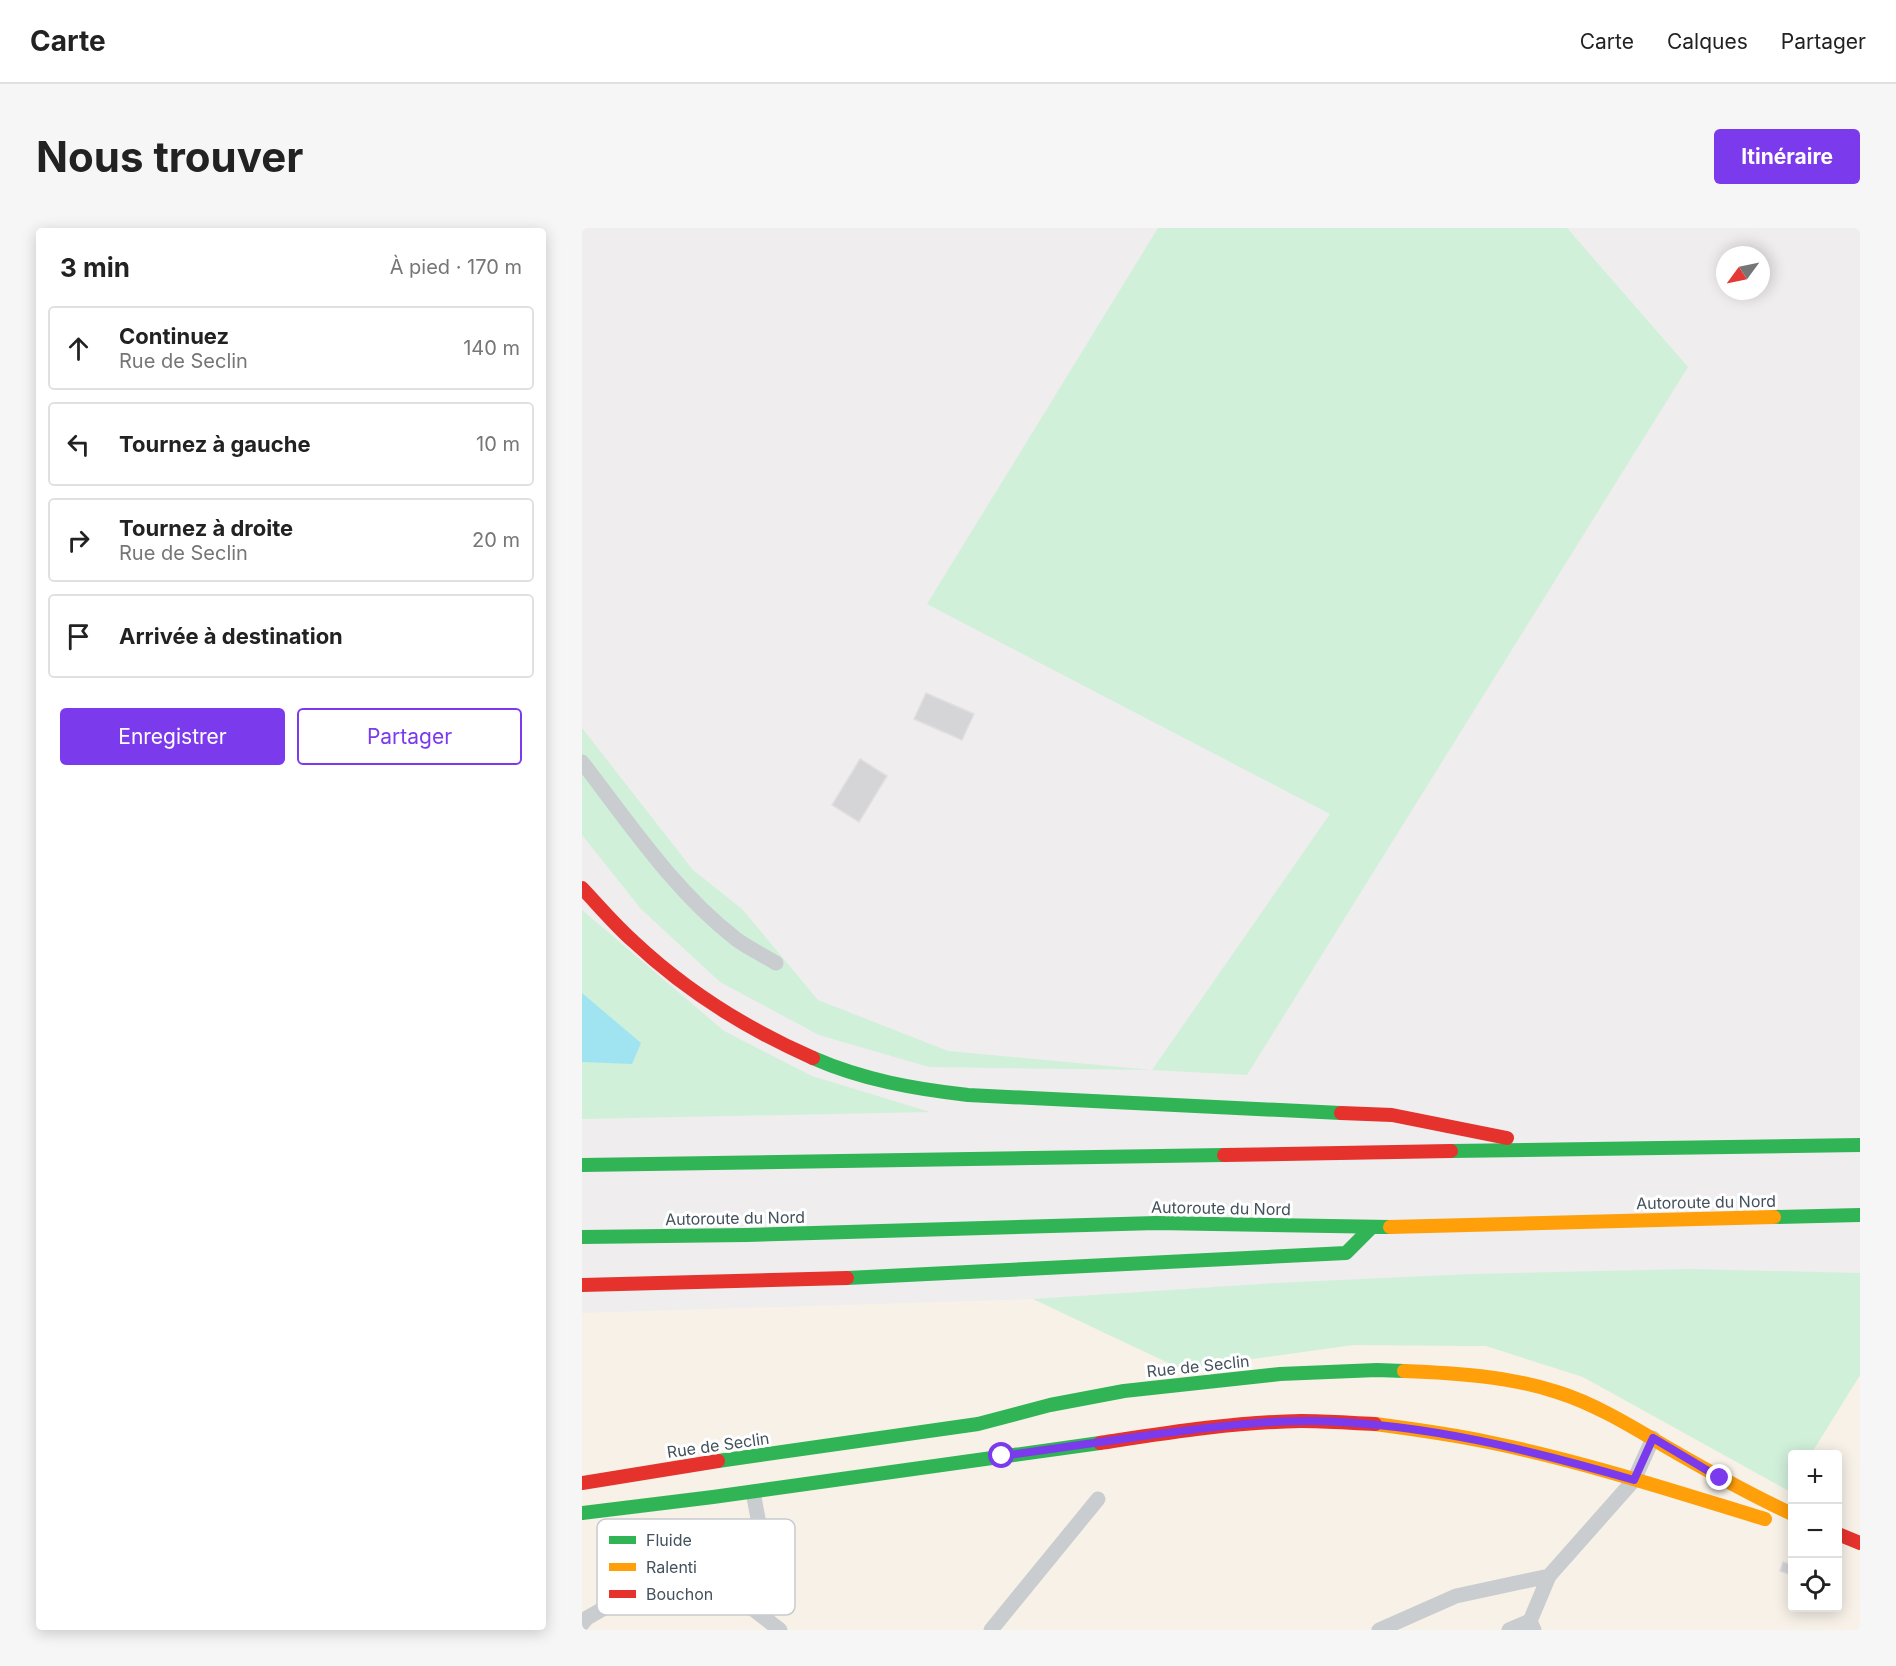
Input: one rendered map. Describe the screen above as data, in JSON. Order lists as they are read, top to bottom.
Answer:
{
  "streets": {
    "main road": ["Autoroute du Nord", "Rue de Seclin"]
  },
  "legend": ["Fluide", "Ralenti", "Bouchon"],
  "north": "bottom left",
  "page": {
    "header": "Carte",
    "nav": ["Carte", "Calques", "Partager"],
    "buttons": [
      "Itinéraire",
      ["Enregistrer", "Partager"]
    ],
    "title": "Nous trouver",
    "heading": ["3 min", "À pied · 170 m"],
    "list": [
      ["Continuez", "Rue de Seclin", "140 m"],
      ["Tournez à gauche", "10 m"],
      ["Tournez à droite", "Rue de Seclin", "20 m"],
      "Arrivée à destination"
    ],
    "map_buttons": ["+", "−"]
  }
}
